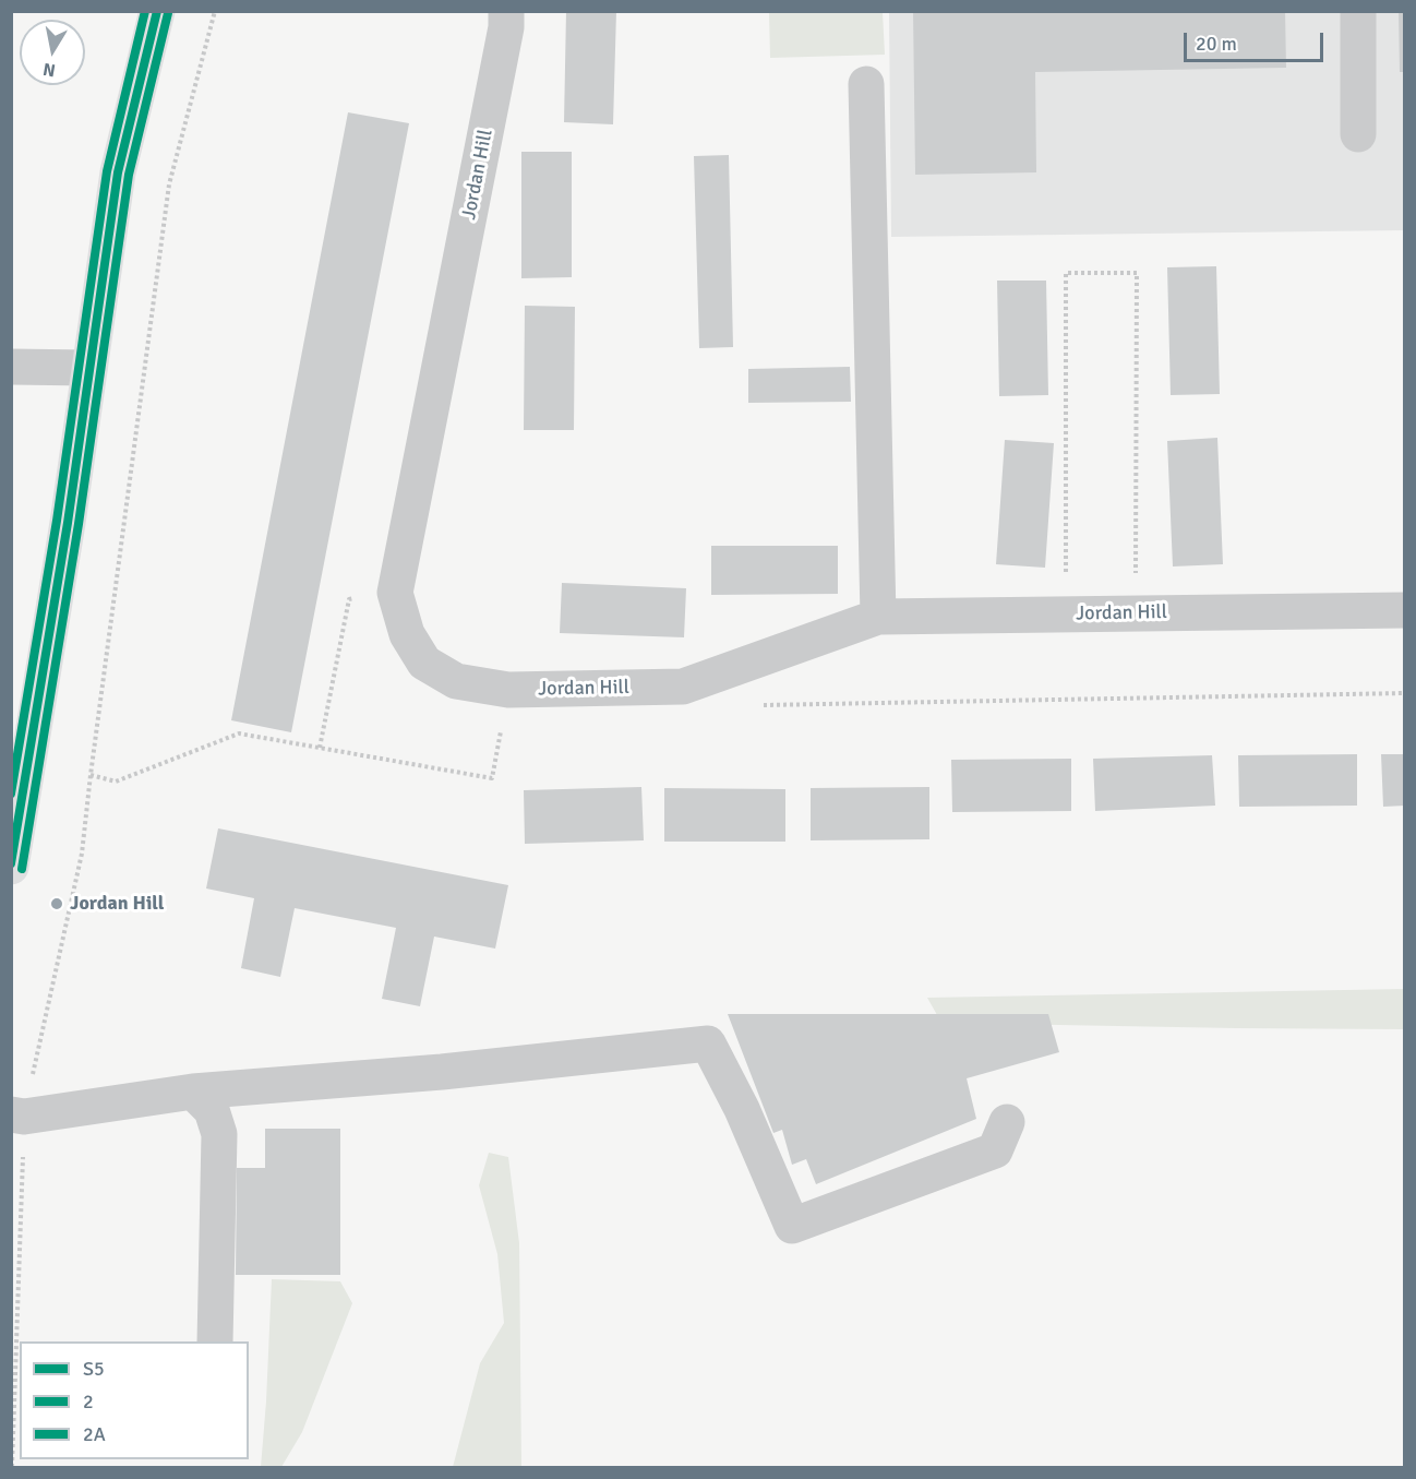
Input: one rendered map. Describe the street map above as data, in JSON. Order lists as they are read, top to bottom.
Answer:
{
  "streets": {
    "street": ["Jordan Hill"]
  },
  "places": ["Jordan Hill"],
  "lines": ["transit line S5", "transit line 2A", "transit line 2"],
  "legend": ["S5", "2", "2A"],
  "scale_bar": "20 m",
  "north": "bottom"
}
